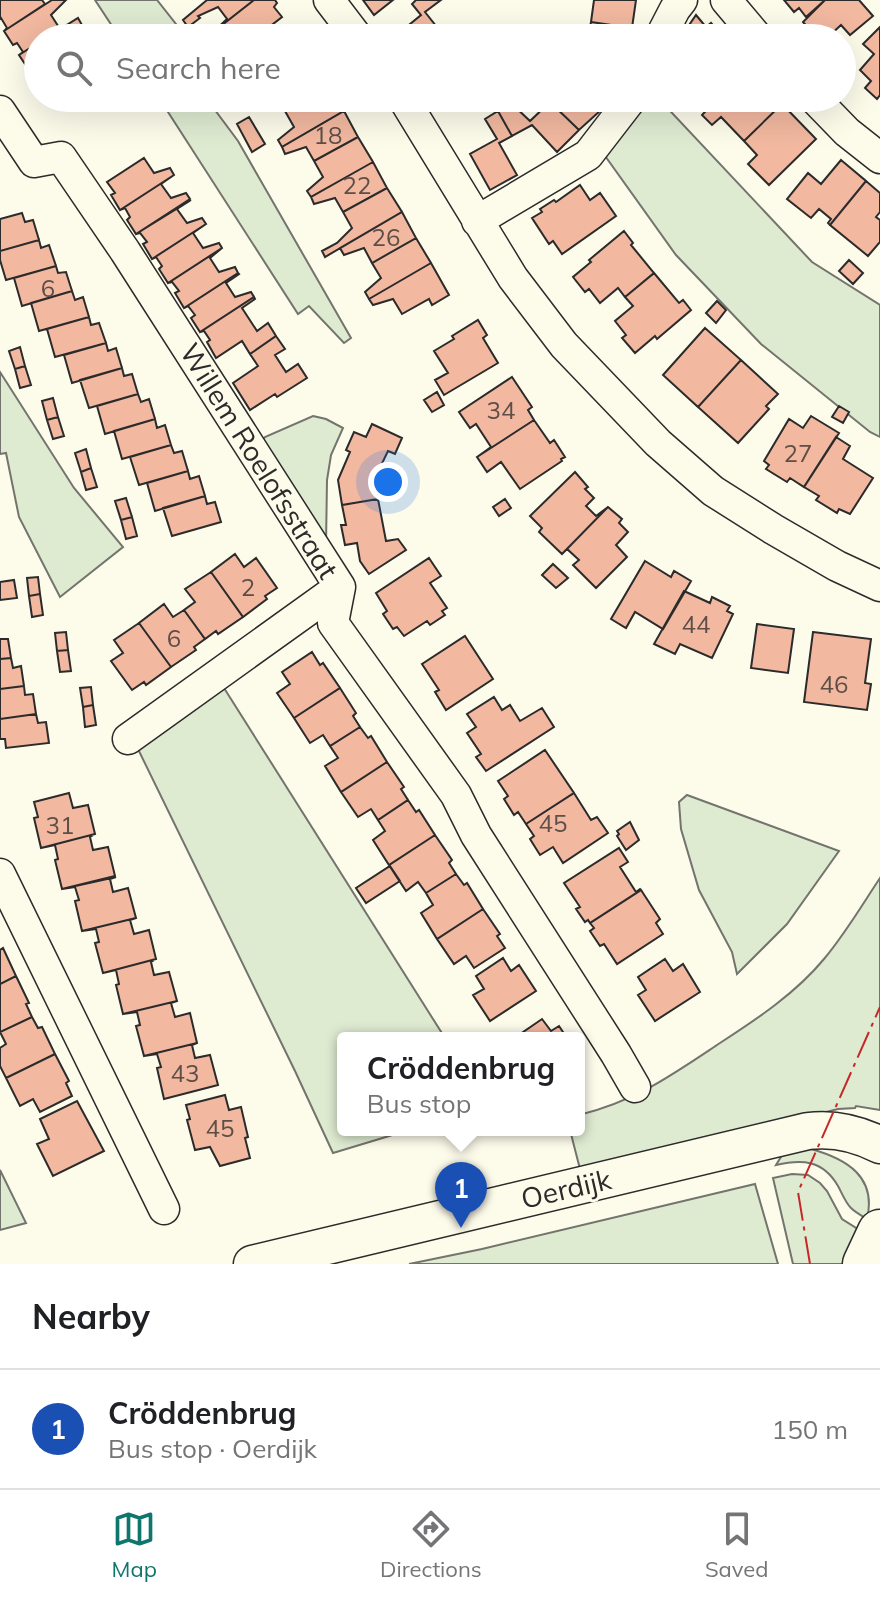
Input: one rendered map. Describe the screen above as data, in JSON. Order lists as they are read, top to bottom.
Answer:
{
  "streets": {
    "street": ["Willem Roelofsstraat", "Oerdijk"]
  },
  "house_numbers": [
    "18",
    "22",
    "26",
    "6",
    "34",
    "27",
    "2",
    "44",
    "6",
    "46",
    "45",
    "31",
    "43",
    "45"
  ],
  "page": {
    "search": "Search here",
    "popup": ["Cröddenbrug", "Bus stop"],
    "pins": "1",
    "heading": "Nearby",
    "list": [
      {
        "mark": "1",
        "name": "Cröddenbrug",
        "note": "Bus stop · Oerdijk",
        "value": "150 m"
      }
    ],
    "nav": ["Map", "Directions", "Saved"]
  }
}
